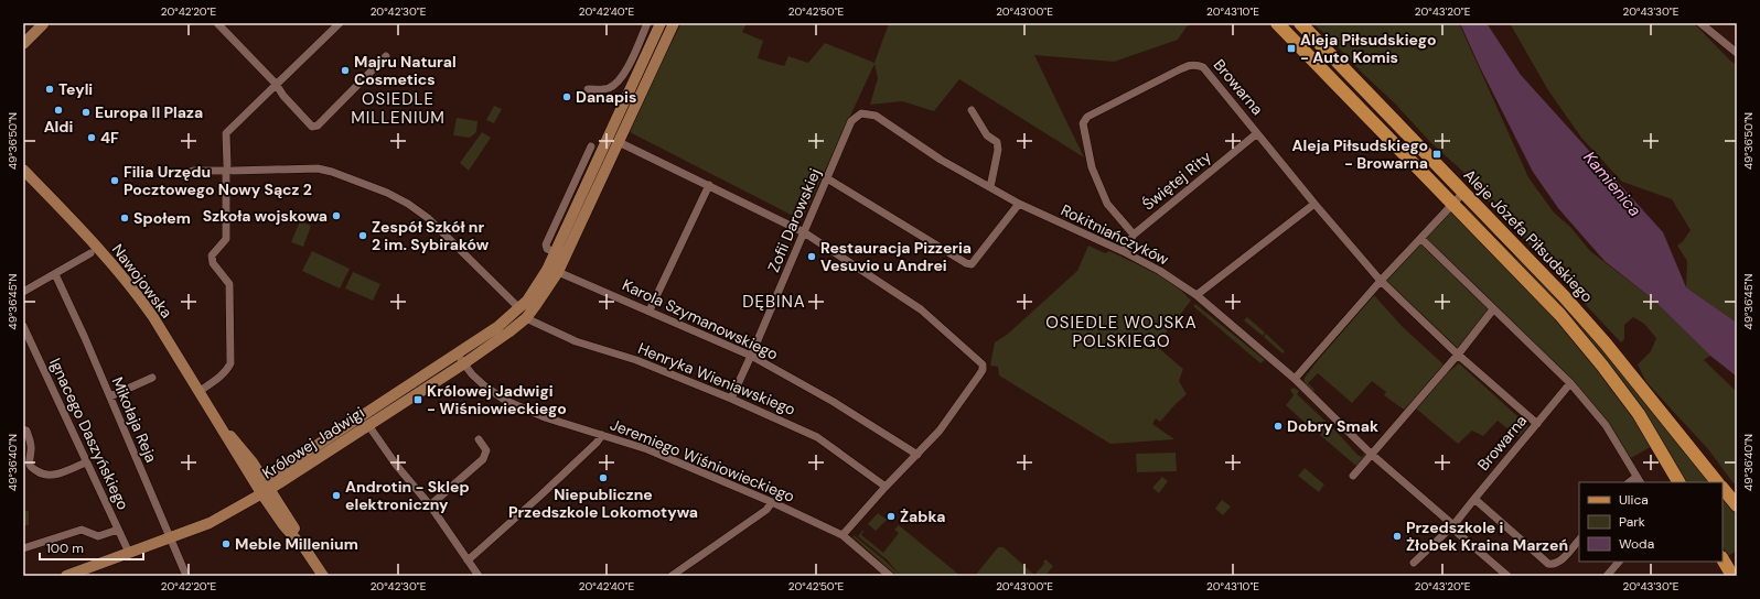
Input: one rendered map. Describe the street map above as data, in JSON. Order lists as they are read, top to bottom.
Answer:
{
  "streets": {
    "main road": ["Aleje Józefa Piłsudskiego", "Nawojowska", "Królowej Jadwigi"],
    "street": [
      "Browarna",
      "Świętej Rity",
      "Zofii Darowskiej",
      "Rokitniańczyków",
      "Karola Szymanowskiego",
      "Henryka Wieniawskiego",
      "Mikołaja Reja",
      "Ignacego Daszyńskiego",
      "Jeremiego Wiśniowieckiego"
    ]
  },
  "crossings": [
    ["Browarna", "Świętej Rity"],
    ["Browarna", "Rokitniańczyków"],
    ["Zofii Darowskiej", "Rokitniańczyków"],
    ["Zofii Darowskiej", "Karola Szymanowskiego"],
    ["Zofii Darowskiej", "Henryka Wieniawskiego"],
    ["Nawojowska", "Królowej Jadwigi"],
    ["Karola Szymanowskiego", "Królowej Jadwigi"],
    ["Henryka Wieniawskiego", "Królowej Jadwigi"],
    ["Mikołaja Reja", "Królowej Jadwigi"],
    ["Ignacego Daszyńskiego", "Królowej Jadwigi"],
    ["Królowej Jadwigi", "Jeremiego Wiśniowieckiego"]
  ],
  "districts": ["OSIEDLE MILLENIUM", "DĘBINA", "OSIEDLE WOJSKA POLSKIEGO"],
  "water": ["Kamienica"],
  "places": {
    "transit": ["Aleja Piłsudskiego - Auto Komis", "Aleja Piłsudskiego - Browarna", "Królowej Jadwigi - Wiśniowieckiego"],
    "other": [
      "Majru Natural Cosmetics",
      "Teyli",
      "Danapis",
      "Aldi",
      "Europa II Plaza",
      "4F",
      "Filia Urzędu Pocztowego Nowy Sącz 2",
      "Szkoła wojskowa",
      "Społem",
      "Zespół Szkół nr 2 im. Sybiraków",
      "Restauracja Pizzeria Vesuvio u Andrei",
      "Dobry Smak",
      "Niepubliczne Przedszkole Lokomotywa",
      "Androtin - Sklep elektroniczny",
      "Żabka",
      "Przedszkole i Żłobek Kraina Marzeń",
      "Meble Millenium"
    ]
  },
  "legend": ["Ulica", "Park", "Woda"],
  "scale_bar": "100 m",
  "coordinates": [
    "20°42'20\"E",
    "20°42'30\"E",
    "20°42'40\"E",
    "20°42'50\"E",
    "20°43'00\"E",
    "20°43'10\"E",
    "20°43'20\"E",
    "20°43'30\"E",
    "49°36'50\"N",
    "49°36'45\"N",
    "49°36'40\"N"
  ]
}
